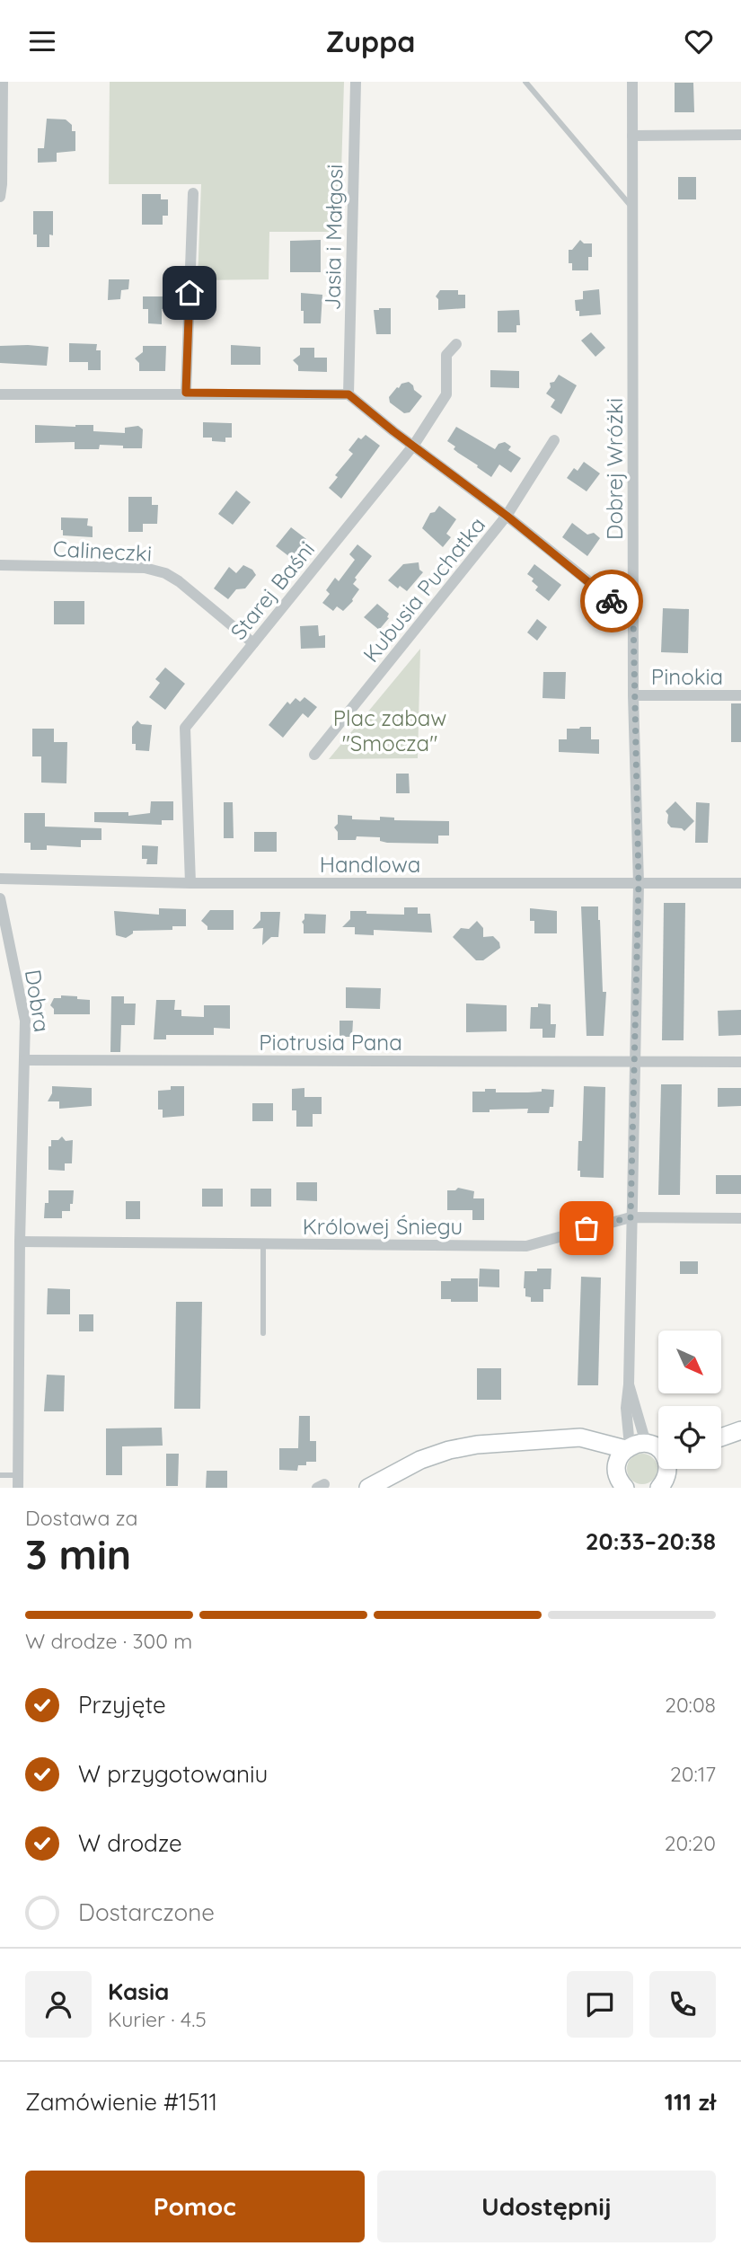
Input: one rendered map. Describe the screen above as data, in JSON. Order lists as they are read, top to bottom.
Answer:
{
  "streets": {
    "street": [
      "Jasia i Małgosi",
      "Dobrej Wróżki",
      "Calineczki",
      "Kubusia Puchatka",
      "Starej Baśni",
      "Pinokia",
      "Handlowa",
      "Dobra",
      "Piotrusia Pana",
      "Królowej Śniegu"
    ]
  },
  "crossings": [
    ["Dobrej Wróżki", "Pinokia"],
    ["Dobrej Wróżki", "Handlowa"],
    ["Dobrej Wróżki", "Piotrusia Pana"],
    ["Dobrej Wróżki", "Królowej Śniegu"],
    ["Calineczki", "Starej Baśni"],
    ["Starej Baśni", "Handlowa"],
    ["Dobra", "Piotrusia Pana"],
    ["Dobra", "Królowej Śniegu"]
  ],
  "parks": ["Plac zabaw \"Smocza\""],
  "north": "bottom right",
  "page": {
    "header": "Zuppa",
    "heading": ["3 min", "Dostawa za", "20:33–20:38"],
    "panel": [
      "Kasia",
      "Kurier · 4.5",
      "Zamówienie #1511",
      "111 zł"
    ],
    "bar": "W drodze · 300 m",
    "list": [
      ["Przyjęte", "20:08"],
      ["W przygotowaniu", "20:17"],
      ["W drodze", "20:20"],
      "Dostarczone"
    ],
    "buttons": ["Pomoc", "Udostępnij"]
  }
}
